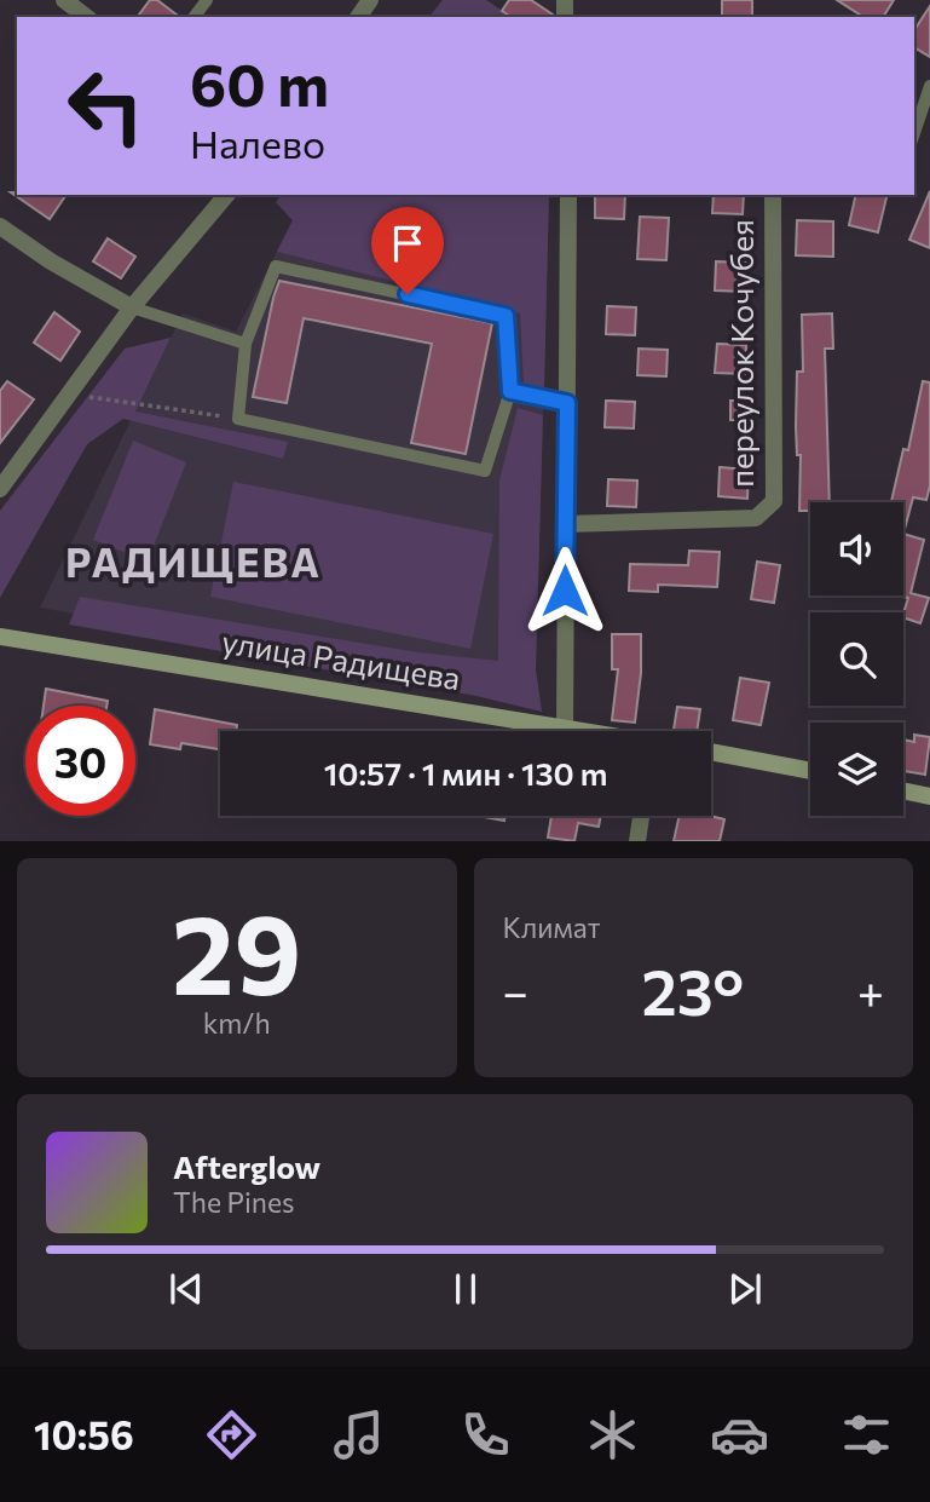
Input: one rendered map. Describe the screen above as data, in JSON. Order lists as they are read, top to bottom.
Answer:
{
  "streets": {
    "main road": ["улица Радищева"],
    "street": ["переулок Кочубея"]
  },
  "districts": ["РАДИЩЕВА"],
  "page": {
    "turn": ["60 m", "Налево"],
    "limit": "30",
    "trip": "10:57 · 1 мин · 130 m",
    "tile": [
      ["29", "km/h"],
      "Климат"
    ],
    "heat": ["−", "23°", "+"],
    "song": ["Afterglow", "The Pines"],
    "tabs": "10:56"
  }
}
